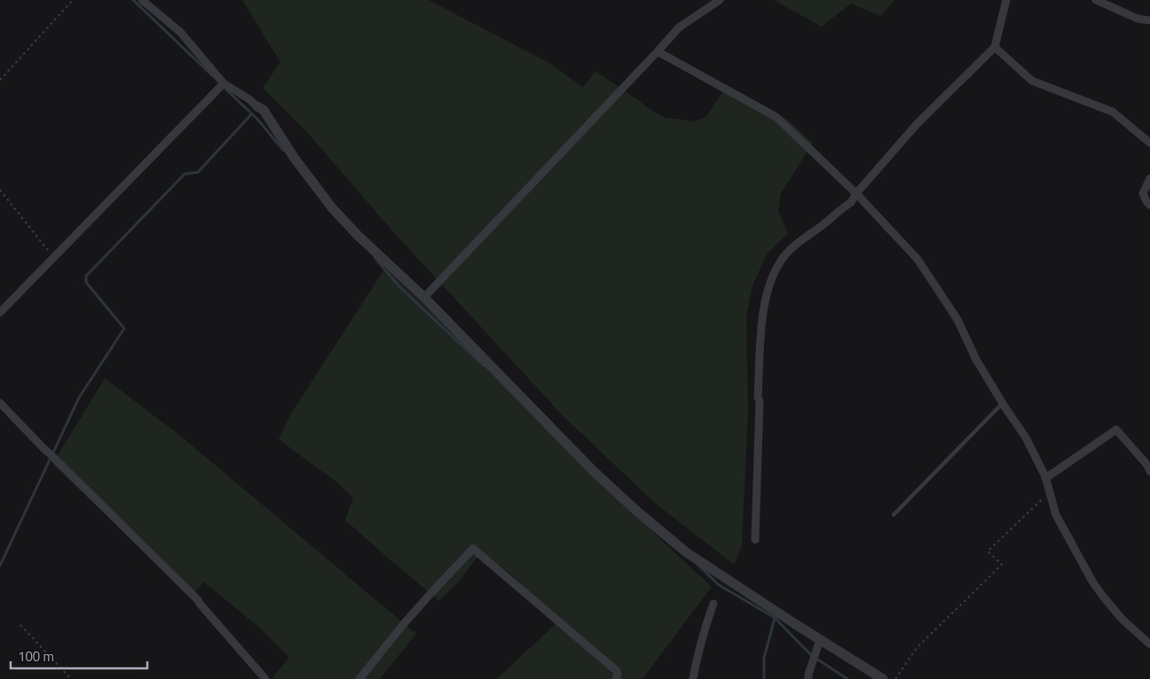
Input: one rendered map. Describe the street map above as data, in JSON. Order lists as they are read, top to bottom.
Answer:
{
  "scale_bar": "100 m"
}
